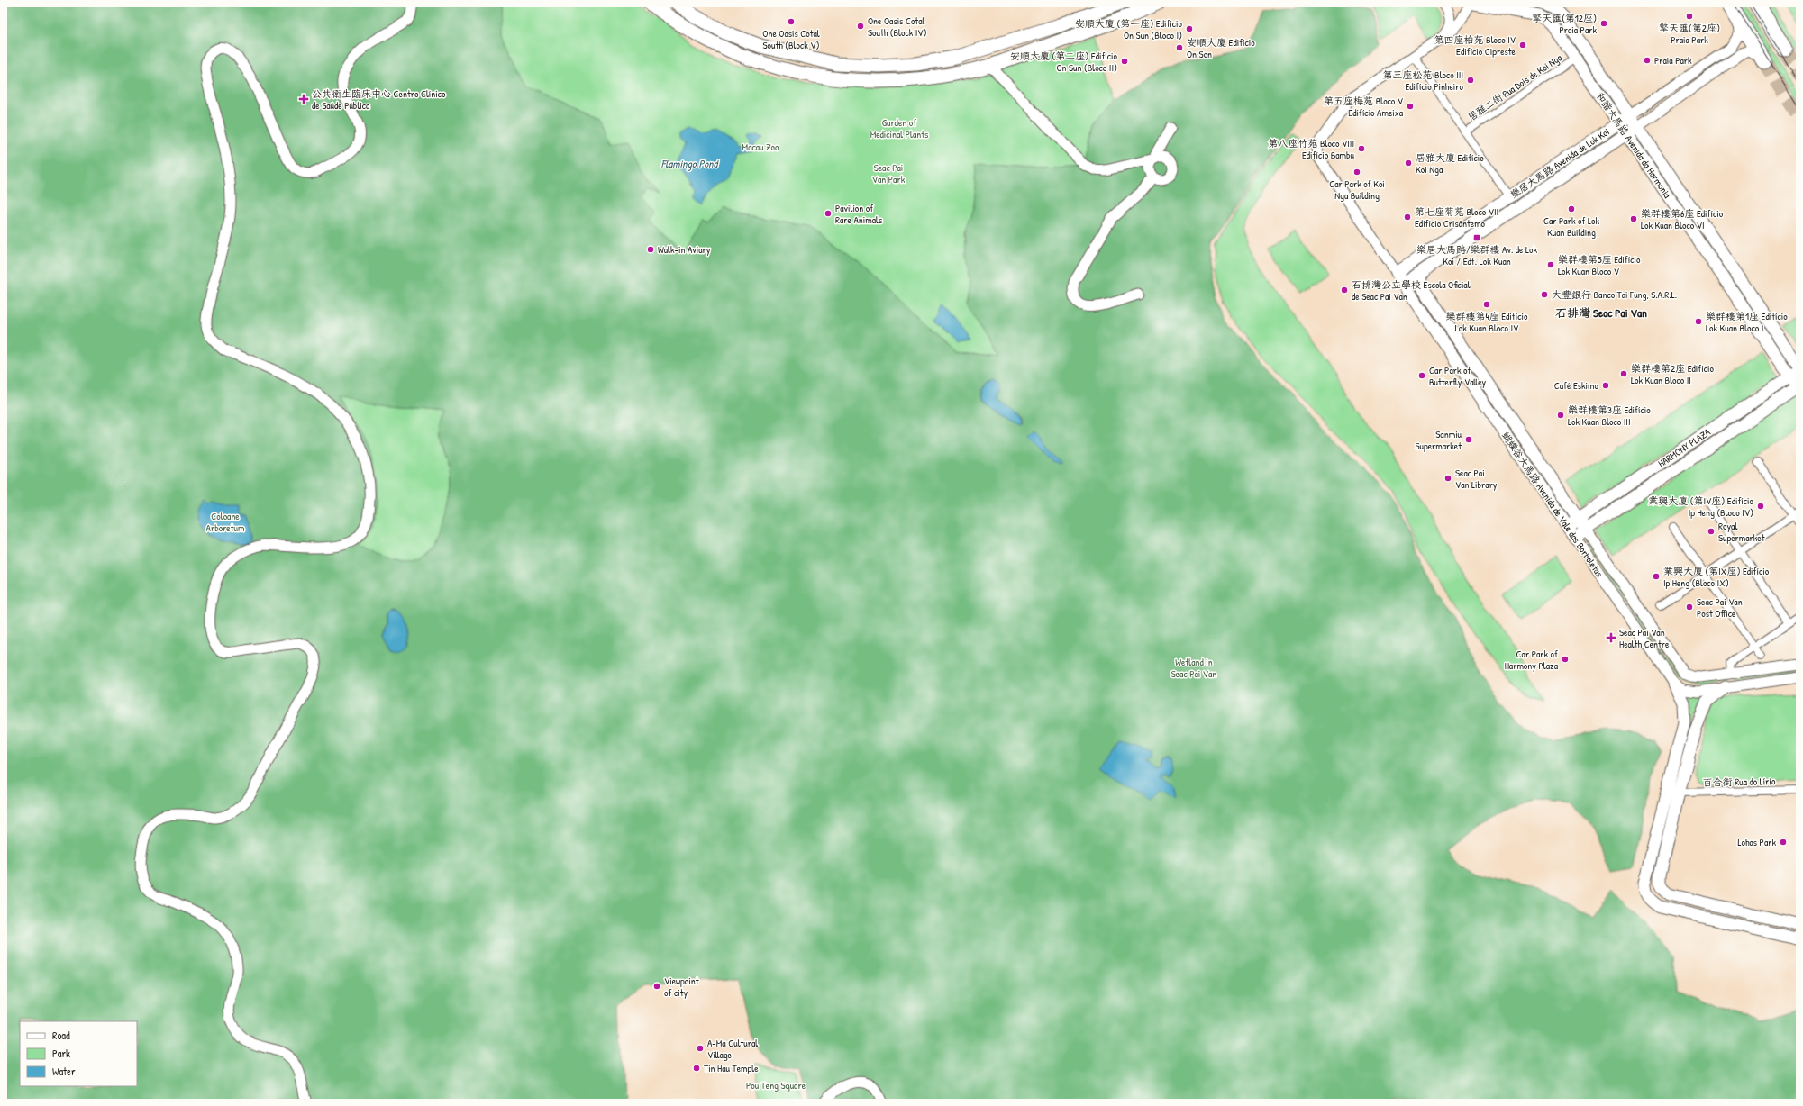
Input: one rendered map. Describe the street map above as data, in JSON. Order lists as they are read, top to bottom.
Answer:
{
  "streets": {
    "street": [
      "居雅二街 Rua Dois de Koi Nga",
      "和諧大馬路 Avenida da Harmonia",
      "樂居大馬路 Avenida de Lok Koi",
      "HARMONY PLAZA",
      "蝴蝶谷大馬路 Avenida de Vale das Borboletas",
      "百合街 Rua do Lírio"
    ]
  },
  "crossings": [
    ["居雅二街 Rua Dois de Koi Nga", "和諧大馬路 Avenida da Harmonia"],
    ["和諧大馬路 Avenida da Harmonia", "樂居大馬路 Avenida de Lok Koi"],
    ["和諧大馬路 Avenida da Harmonia", "HARMONY PLAZA"],
    ["和諧大馬路 Avenida da Harmonia", "蝴蝶谷大馬路 Avenida de Vale das Borboletas"],
    ["樂居大馬路 Avenida de Lok Koi", "蝴蝶谷大馬路 Avenida de Vale das Borboletas"],
    ["HARMONY PLAZA", "蝴蝶谷大馬路 Avenida de Vale das Borboletas"]
  ],
  "districts": ["石排灣 Seac Pai Van"],
  "water": ["Flamingo Pond"],
  "parks": [
    "Garden of Medicinal Plants",
    "Macau Zoo",
    "Seac Pai Van Park",
    "Coloane Arboretum",
    "Wetland in Seac Pai Van",
    "Pou Teng Square"
  ],
  "places": {
    "other": [
      "擎天匯(第2座) Praia Park",
      "One Oasis Cotal South (Block V)",
      "擎天匯(第12座) Praia Park",
      "One Oasis Cotal South (Block IV)",
      "安順大廈 (第一座) Edifício On Sun (Bloco I)",
      "第四座柏苑 Bloco IV Edifício Cipreste",
      "安順大廈 Edifício On Son",
      "Praia Park",
      "安順大廈 (第二座) Edifício On Sun (Bloco II)",
      "第三座松苑 Bloco III Edifício Pinheiro",
      "第五座梅苑 Bloco V Edifício Ameixa",
      "第八座竹苑 Bloco VIII Edifício Bambu",
      "居雅大廈 Edifício Koi Nga",
      "Car Park of Koi Nga Building",
      "Car Park of Lok Kuan Building",
      "Pavilion of Rare Animals",
      "第七座菊苑 Bloco VII Edifício Crisântemo",
      "樂群樓第6座 Edifício Lok Kuan Bloco VI",
      "Walk-in Aviary",
      "樂群樓第5座 Edifício Lok Kuan Bloco V",
      "石排灣公立學校 Escola Oficial de Seac Pai Van",
      "大豐銀行 Banco Tai Fung, S.A.R.L.",
      "樂群樓第4座 Edifício Lok Kuan Bloco IV",
      "樂群樓第1座 Edifício Lok Kuan Bloco I",
      "樂群樓第2座 Edifício Lok Kuan Bloco II",
      "Car Park of Butterfly Valley",
      "Café Eskimo",
      "樂群樓第3座 Edifício Lok Kuan Bloco III",
      "Sanmiu Supermarket",
      "Seac Pai Van Library",
      "業興大廈 (第IV座) Edifício Ip Heng (Bloco IV)",
      "Royal Supermarket",
      "業興大廈 (第IX座) Edifício Ip Heng (Bloco IX)",
      "Seac Pai Van Post Office",
      "Car Park of Harmony Plaza",
      "Lohas Park",
      "Viewpoint of city",
      "A-Ma Cultural Village",
      "Tin Hau Temple"
    ],
    "health": ["公共衛生臨床中心 Centro Clínico de Saúde Pública", "Seac Pai Van Health Centre"],
    "transit": ["樂居大馬路/樂群樓 Av. de Lok Koi / Edf. Lok Kuan"]
  },
  "legend": ["Road", "Park", "Water"]
}
